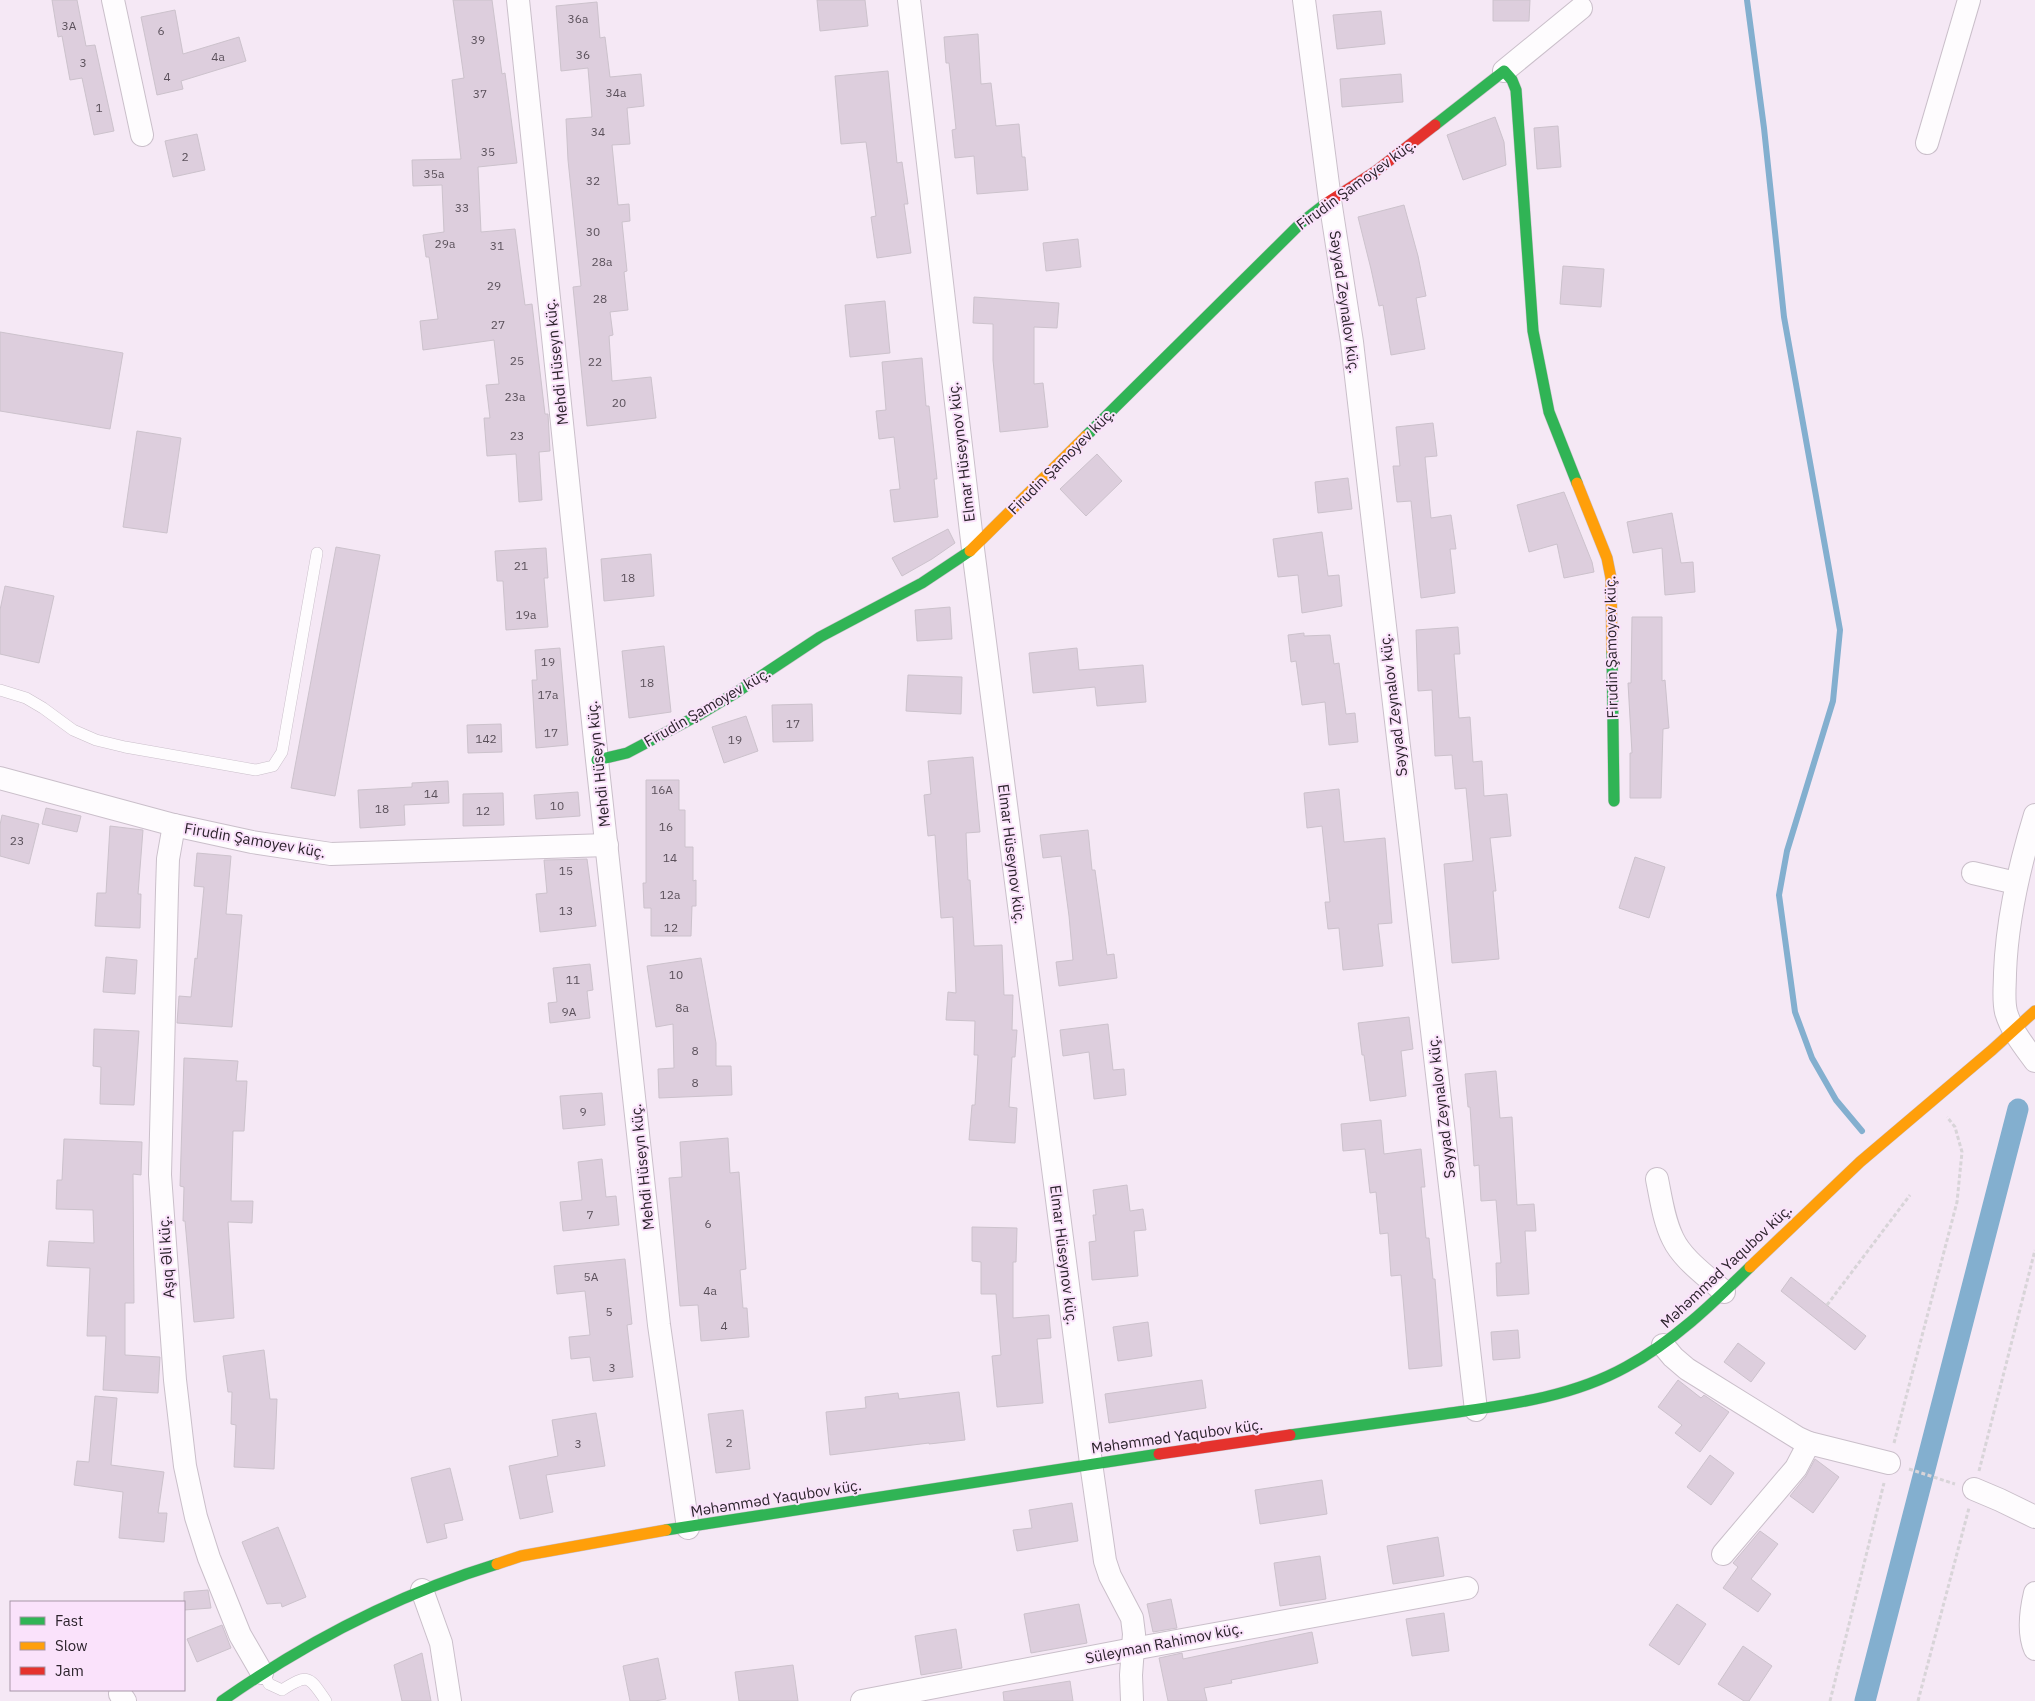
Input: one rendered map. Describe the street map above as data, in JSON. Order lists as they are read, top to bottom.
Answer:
{
  "streets": {
    "main road": ["Firudin Şamoyev küç.", "Məhəmməd Yaqubov küç."],
    "street": [
      "Səyyad Zeynalov küç.",
      "Mehdi Hüseyn küç.",
      "Elmar Hüseynov küç.",
      "Aşıq Əli küç.",
      "Süleyman Rahimov küç."
    ]
  },
  "crossings": [
    ["Firudin Şamoyev küç.", "Səyyad Zeynalov küç."],
    ["Firudin Şamoyev küç.", "Mehdi Hüseyn küç."],
    ["Firudin Şamoyev küç.", "Elmar Hüseynov küç."],
    ["Firudin Şamoyev küç.", "Aşıq Əli küç."],
    ["Səyyad Zeynalov küç.", "Məhəmməd Yaqubov küç."],
    ["Mehdi Hüseyn küç.", "Məhəmməd Yaqubov küç."],
    ["Elmar Hüseynov küç.", "Məhəmməd Yaqubov küç."],
    ["Elmar Hüseynov küç.", "Süleyman Rahimov küç."],
    ["Aşıq Əli küç.", "Məhəmməd Yaqubov küç."]
  ],
  "house_numbers": [
    "36a",
    "3A",
    "6",
    "39",
    "36",
    "4a",
    "3",
    "4",
    "34a",
    "37",
    "1",
    "34",
    "35",
    "2",
    "35a",
    "32",
    "33",
    "30",
    "29a",
    "31",
    "28a",
    "29",
    "28",
    "27",
    "25",
    "22",
    "23a",
    "20",
    "23",
    "21",
    "18",
    "19a",
    "19",
    "18",
    "17a",
    "17",
    "17",
    "142",
    "19",
    "16A",
    "14",
    "10",
    "18",
    "12",
    "16",
    "23",
    "14",
    "15",
    "12a",
    "13",
    "12",
    "10",
    "11",
    "8a",
    "9A",
    "8",
    "8",
    "9",
    "7",
    "6",
    "5A",
    "4a",
    "5",
    "4",
    "3",
    "2",
    "3"
  ],
  "legend": ["Fast", "Slow", "Jam"]
}
